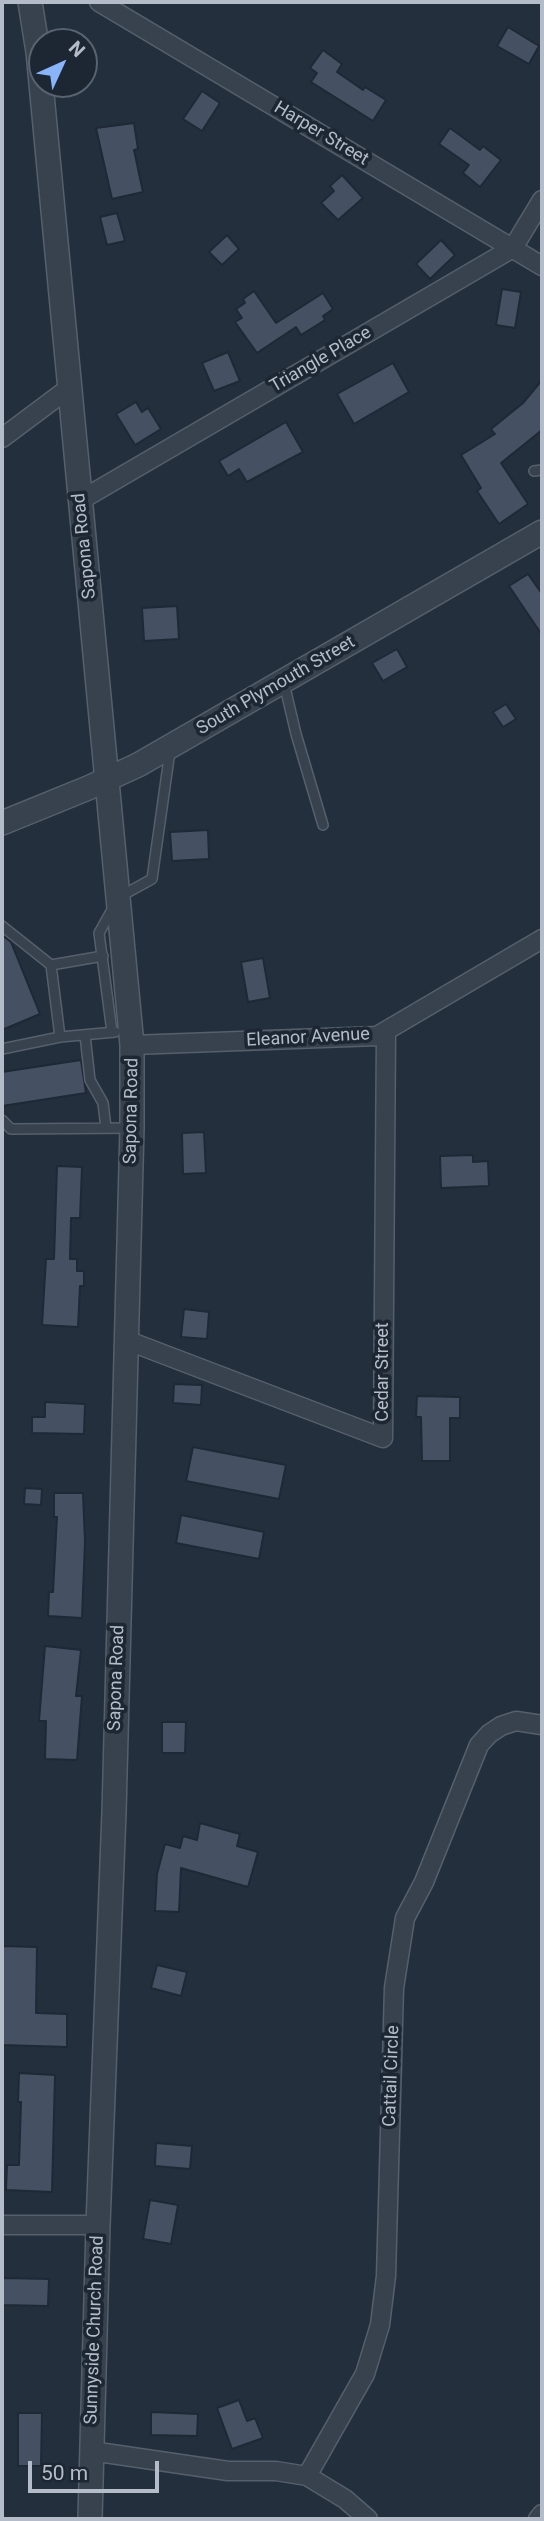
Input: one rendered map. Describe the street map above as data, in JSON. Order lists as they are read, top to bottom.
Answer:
{
  "streets": {
    "street": [
      "Harper Street",
      "Triangle Place",
      "Sapona Road",
      "South Plymouth Street",
      "Eleanor Avenue",
      "Cedar Street",
      "Cattail Circle",
      "Sunnyside Church Road"
    ]
  },
  "crossings": [
    ["Harper Street", "Triangle Place"],
    ["Triangle Place", "Sapona Road"],
    ["Sapona Road", "South Plymouth Street"],
    ["Sapona Road", "Eleanor Avenue"],
    ["Sapona Road", "Cedar Street"],
    ["Sapona Road", "Sunnyside Church Road"],
    ["Eleanor Avenue", "Cedar Street"]
  ],
  "scale_bar": "50 m",
  "north": "top right"
}
